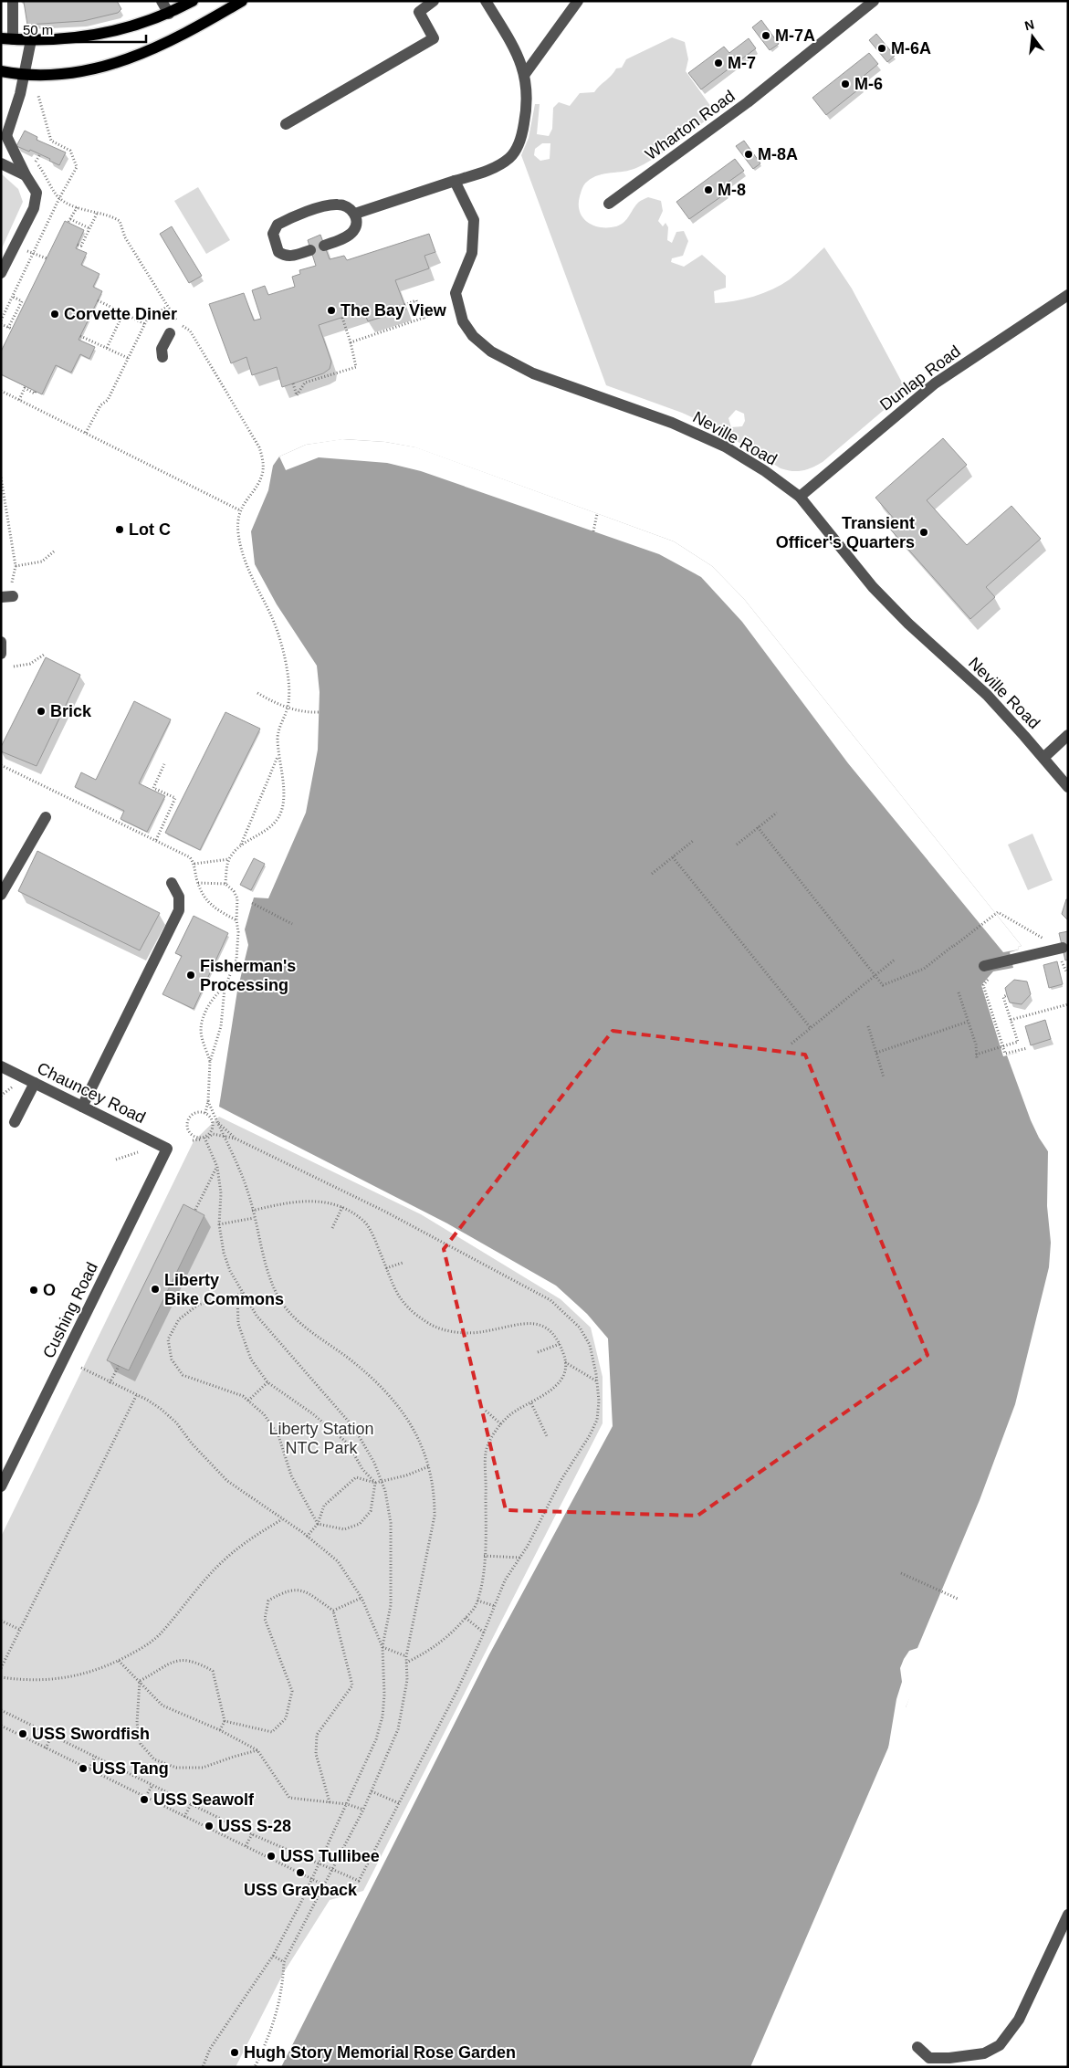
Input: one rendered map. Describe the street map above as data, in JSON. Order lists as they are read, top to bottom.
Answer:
{
  "streets": {
    "street": [
      "Wharton Road",
      "Dunlap Road",
      "Neville Road",
      "Chauncey Road",
      "Cushing Road"
    ]
  },
  "crossings": [
    ["Dunlap Road", "Neville Road"],
    ["Chauncey Road", "Cushing Road"]
  ],
  "parks": ["Liberty Station NTC Park"],
  "places": [
    "M-7A",
    "M-6A",
    "M-7",
    "M-6",
    "M-8A",
    "M-8",
    "The Bay View",
    "Corvette Diner",
    "Lot C",
    "Transient Officer's Quarters",
    "Brick",
    "Fisherman's Processing",
    "Liberty Bike Commons",
    "O",
    "USS Swordfish",
    "USS Tang",
    "USS Seawolf",
    "USS S-28",
    "USS Tullibee",
    "USS Grayback",
    "Hugh Story Memorial Rose Garden"
  ],
  "scale_bar": "50 m",
  "north": "top"
}
